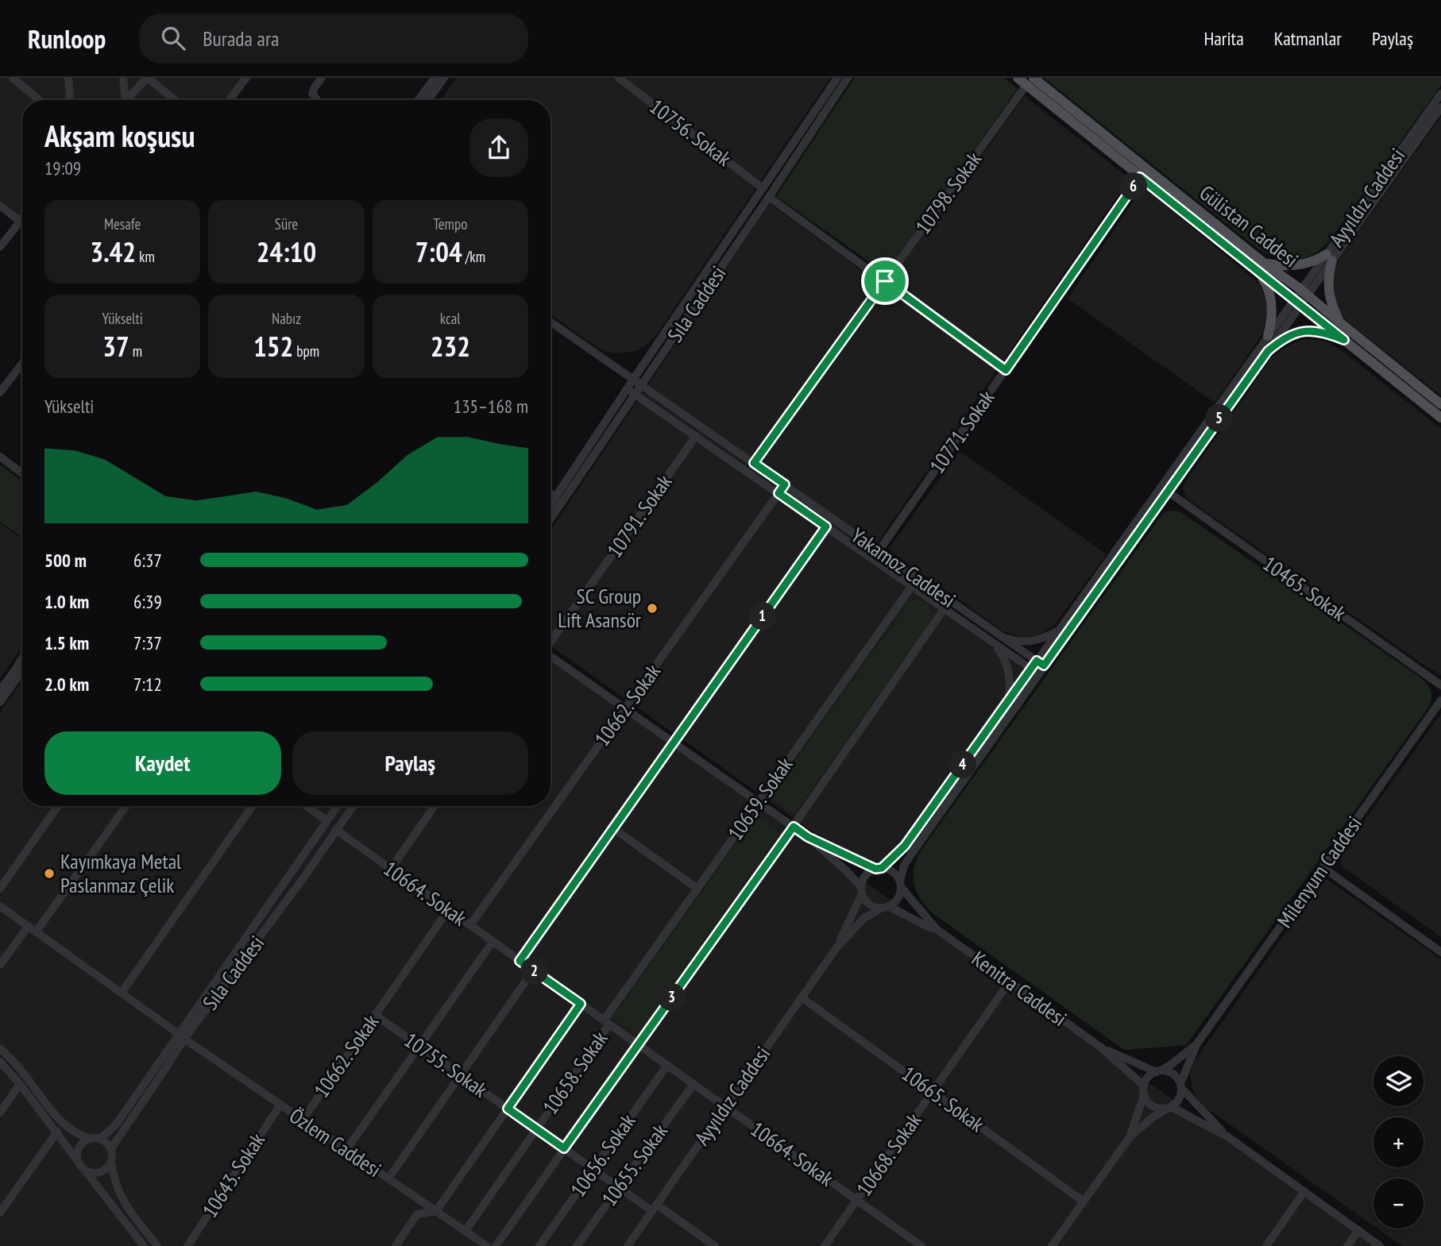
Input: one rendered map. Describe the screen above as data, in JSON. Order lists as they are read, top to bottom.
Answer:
{
  "streets": {
    "main road": ["Gülistan Caddesi"],
    "street": [
      "10756. Sokak",
      "10798. Sokak",
      "Ayyıldız Caddesi",
      "Sıla Caddesi",
      "10771. Sokak",
      "10791. Sokak",
      "Yakamoz Caddesi",
      "10465. Sokak",
      "10662. Sokak",
      "10659. Sokak",
      "Milenyum Caddesi",
      "10664. Sokak",
      "Kenitra Caddesi",
      "10755. Sokak",
      "10658. Sokak",
      "10665. Sokak",
      "Özlem Caddesi",
      "10668. Sokak",
      "10656. Sokak",
      "10655. Sokak",
      "10643. Sokak"
    ]
  },
  "crossings": [
    ["10798. Sokak", "Gülistan Caddesi"],
    ["10798. Sokak", "Yakamoz Caddesi"],
    ["Ayyıldız Caddesi", "Gülistan Caddesi"],
    ["Ayyıldız Caddesi", "Yakamoz Caddesi"],
    ["Ayyıldız Caddesi", "10465. Sokak"],
    ["Ayyıldız Caddesi", "10664. Sokak"],
    ["Ayyıldız Caddesi", "10755. Sokak"],
    ["Ayyıldız Caddesi", "10665. Sokak"],
    ["Gülistan Caddesi", "10771. Sokak"],
    ["Sıla Caddesi", "Yakamoz Caddesi"],
    ["Sıla Caddesi", "10664. Sokak"],
    ["Sıla Caddesi", "Özlem Caddesi"],
    ["10771. Sokak", "Yakamoz Caddesi"],
    ["10791. Sokak", "Yakamoz Caddesi"],
    ["Yakamoz Caddesi", "10662. Sokak"],
    ["Yakamoz Caddesi", "10659. Sokak"],
    ["10662. Sokak", "10664. Sokak"],
    ["10662. Sokak", "10755. Sokak"],
    ["10662. Sokak", "Özlem Caddesi"],
    ["10659. Sokak", "10664. Sokak"],
    ["10659. Sokak", "10755. Sokak"],
    ["10659. Sokak", "10658. Sokak"],
    ["10664. Sokak", "10658. Sokak"],
    ["10664. Sokak", "10668. Sokak"],
    ["10664. Sokak", "10656. Sokak"],
    ["10664. Sokak", "10655. Sokak"],
    ["Kenitra Caddesi", "10668. Sokak"],
    ["10755. Sokak", "10658. Sokak"],
    ["10755. Sokak", "10656. Sokak"],
    ["10755. Sokak", "10655. Sokak"],
    ["10658. Sokak", "Özlem Caddesi"],
    ["10665. Sokak", "10668. Sokak"],
    ["Özlem Caddesi", "10643. Sokak"]
  ],
  "places": ["SC Group Lift Asansör", "Kayımkaya Metal Paslanmaz Çelik"],
  "page": {
    "header": "Runloop",
    "search": "Burada ara",
    "nav": ["Harita", "Katmanlar", "Paylaş"],
    "heading": ["Akşam koşusu", "19:09"],
    "pins": [
      "6",
      "5",
      "1",
      "4",
      "2",
      "3"
    ],
    "stats": [
      ["Mesafe", "3.42 km"],
      ["Süre", "24:10"],
      ["Tempo", "7:04 /km"],
      ["Yükselti", "37 m"],
      ["Nabız", "152 bpm"],
      ["kcal", "232"]
    ],
    "chart": ["Yükselti", "135–168 m"],
    "list": [
      {
        "name": "500 m",
        "note": "6:37"
      },
      {
        "name": "1.0 km",
        "note": "6:39"
      },
      {
        "name": "1.5 km",
        "note": "7:37"
      },
      {
        "name": "2.0 km",
        "note": "7:12"
      }
    ],
    "buttons": ["Kaydet", "Paylaş"],
    "map_buttons": ["+", "−"]
  }
}
